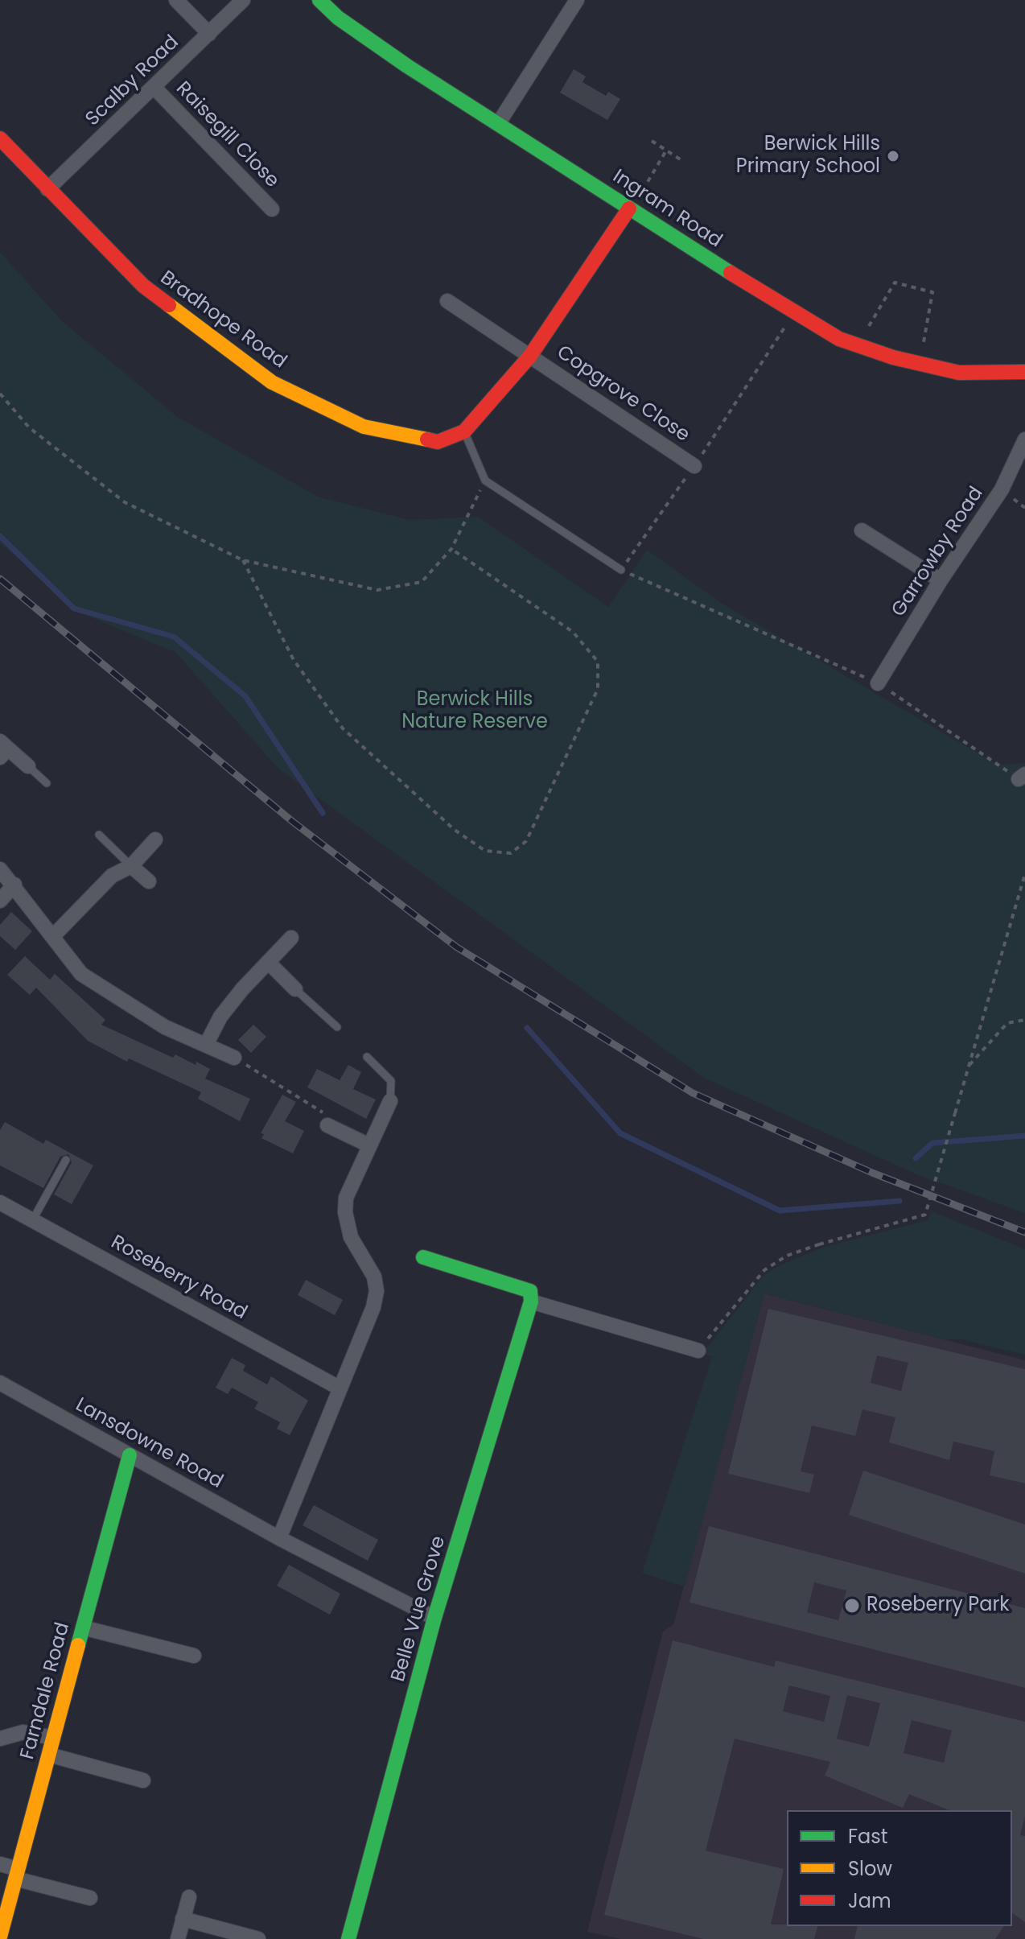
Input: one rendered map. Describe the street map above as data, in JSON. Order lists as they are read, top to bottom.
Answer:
{
  "streets": {
    "street": [
      "Scalby Road",
      "Raisegill Close",
      "Ingram Road",
      "Bradhope Road",
      "Copgrove Close",
      "Garrowby Road",
      "Roseberry Road",
      "Lansdowne Road",
      "Belle Vue Grove",
      "Farndale Road"
    ]
  },
  "crossings": [
    ["Scalby Road", "Raisegill Close"],
    ["Scalby Road", "Bradhope Road"],
    ["Lansdowne Road", "Belle Vue Grove"],
    ["Lansdowne Road", "Farndale Road"]
  ],
  "parks": ["Berwick Hills Nature Reserve"],
  "places": ["Berwick Hills Primary School", "Roseberry Park"],
  "legend": ["Fast", "Slow", "Jam"]
}
